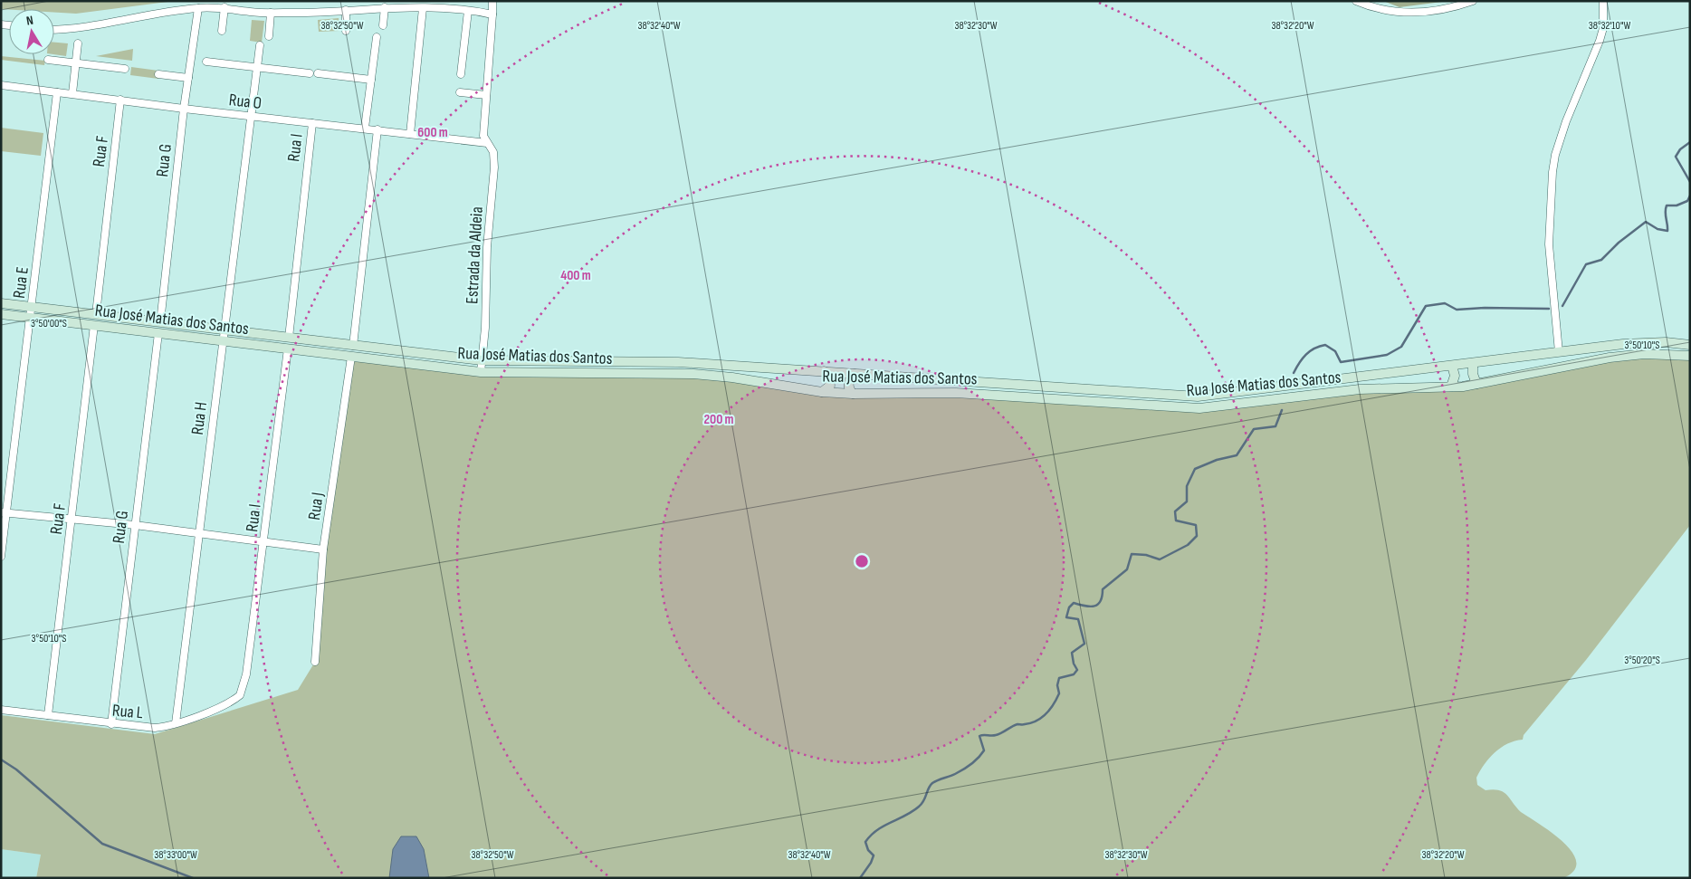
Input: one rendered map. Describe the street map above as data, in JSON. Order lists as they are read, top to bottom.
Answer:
{
  "streets": {
    "main road": ["Rua José Matias dos Santos"],
    "street": [
      "Rua O",
      "Rua I",
      "Rua F",
      "Rua G",
      "Estrada da Aldeia",
      "Rua E",
      "Rua H",
      "Rua J",
      "Rua L"
    ]
  },
  "crossings": [
    ["Rua O", "Rua I"],
    ["Rua O", "Rua F"],
    ["Rua O", "Rua G"],
    ["Rua O", "Estrada da Aldeia"],
    ["Rua O", "Rua E"],
    ["Rua O", "Rua H"],
    ["Rua I", "Rua José Matias dos Santos"],
    ["Rua I", "Rua L"],
    ["Rua F", "Rua José Matias dos Santos"],
    ["Rua F", "Rua L"],
    ["Rua G", "Rua José Matias dos Santos"],
    ["Rua G", "Rua L"],
    ["Estrada da Aldeia", "Rua José Matias dos Santos"],
    ["Rua E", "Rua José Matias dos Santos"],
    ["Rua José Matias dos Santos", "Rua H"],
    ["Rua José Matias dos Santos", "Rua J"],
    ["Rua H", "Rua L"]
  ],
  "north": "top",
  "coordinates": [
    "38°32'50\"W",
    "38°32'40\"W",
    "38°32'30\"W",
    "38°32'20\"W",
    "38°32'10\"W",
    "3°50'00\"S",
    "3°50'10\"S",
    "3°50'20\"S",
    "38°33'00\"W"
  ],
  "rings": ["600 m", "400 m", "200 m"]
}
